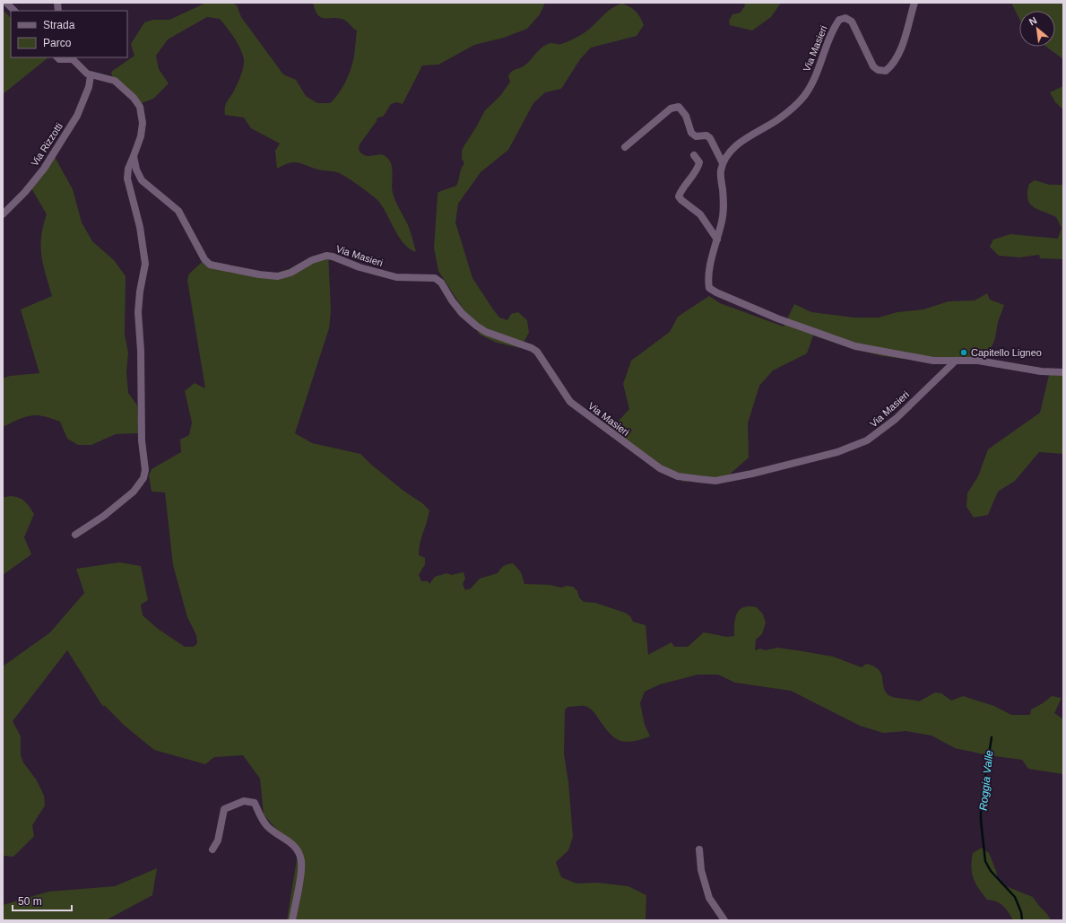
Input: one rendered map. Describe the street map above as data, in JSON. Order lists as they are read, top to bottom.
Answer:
{
  "streets": {
    "street": ["Via Masieri", "Via Rizzotti"]
  },
  "water": ["Roggia Valle"],
  "places": ["Capitello Ligneo"],
  "legend": ["Strada", "Parco"],
  "scale_bar": "50 m",
  "north": "top left"
}
